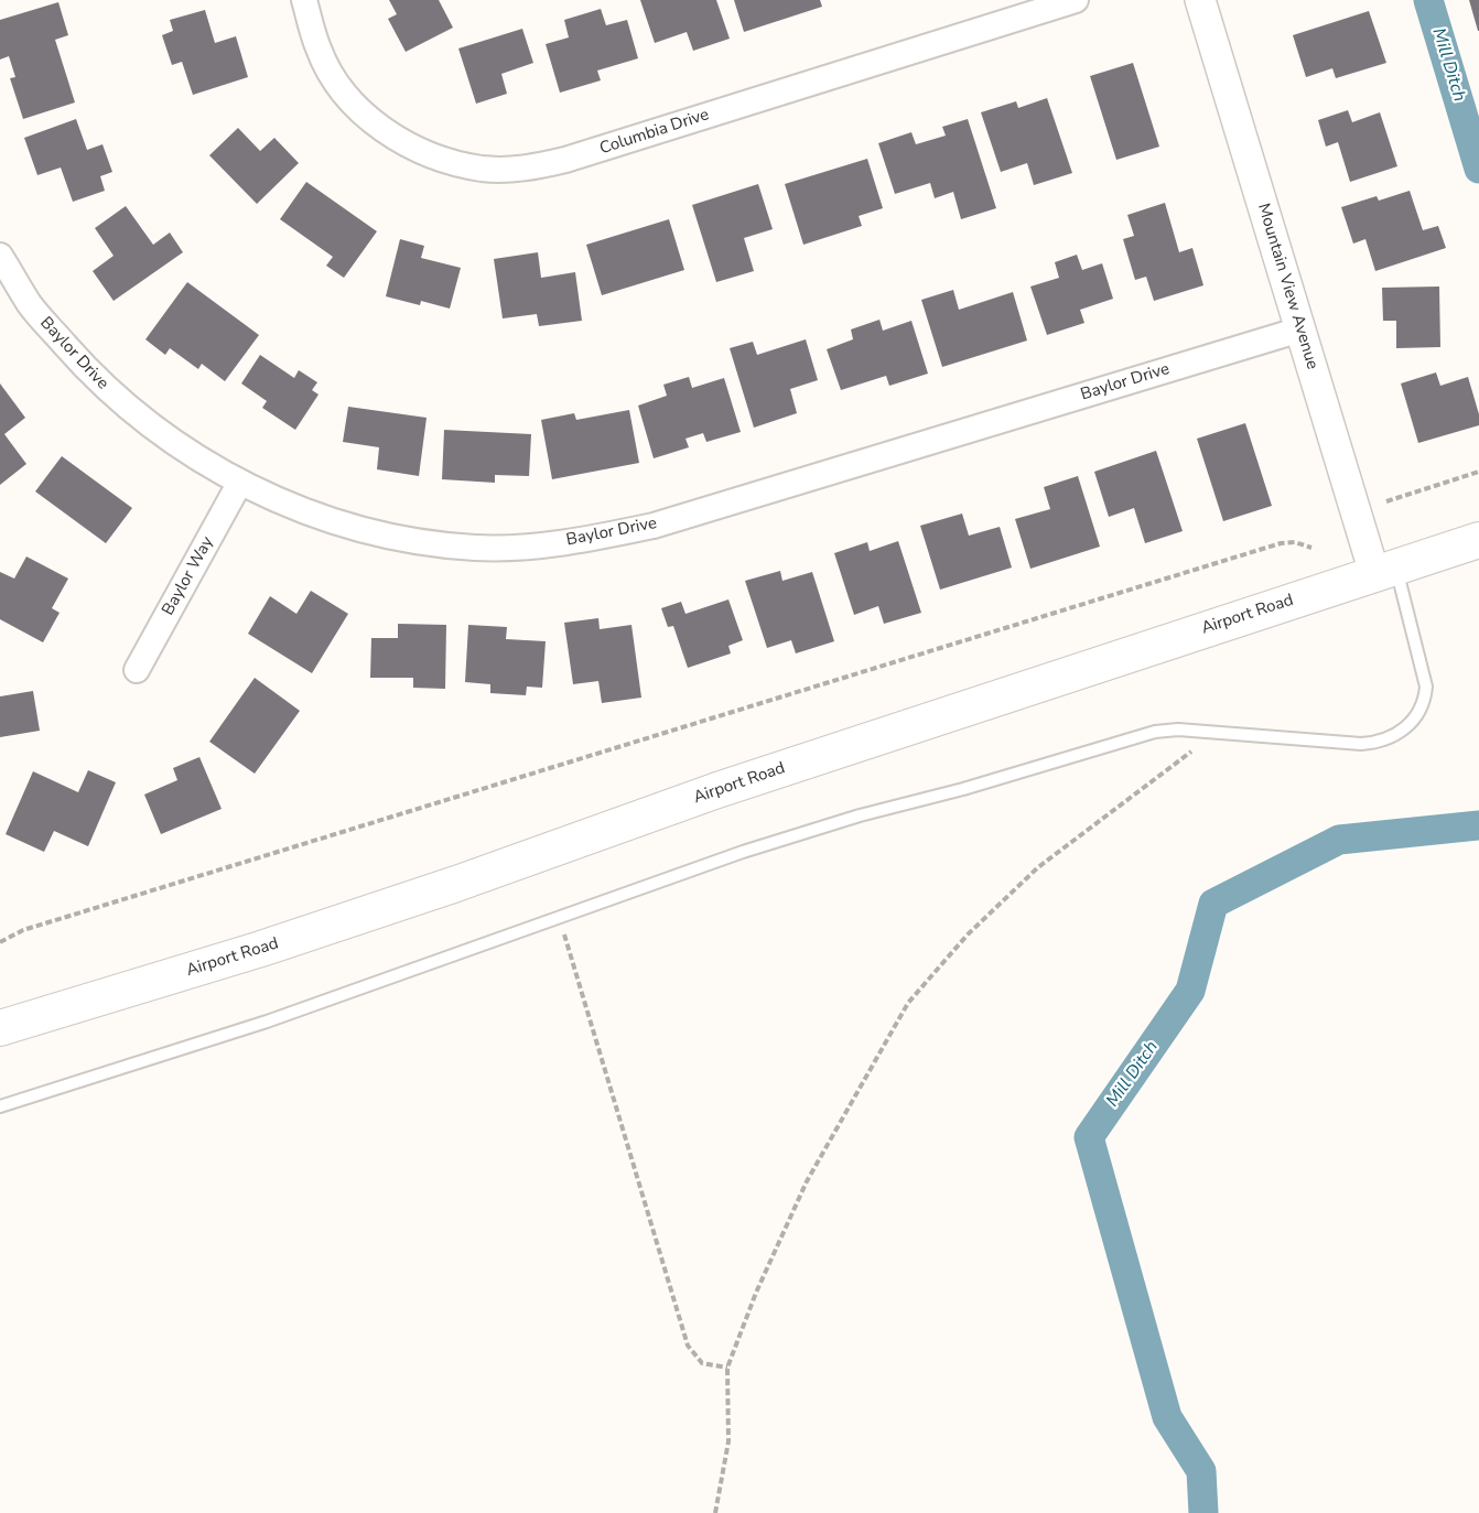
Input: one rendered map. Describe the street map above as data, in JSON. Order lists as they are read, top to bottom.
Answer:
{
  "streets": {
    "main road": ["Airport Road"],
    "street": [
      "Columbia Drive",
      "Mountain View Avenue",
      "Baylor Drive",
      "Baylor Way"
    ]
  },
  "crossings": [
    ["Mountain View Avenue", "Baylor Drive"],
    ["Mountain View Avenue", "Airport Road"],
    ["Baylor Drive", "Baylor Way"]
  ],
  "water": ["Mill Ditch"]
}
